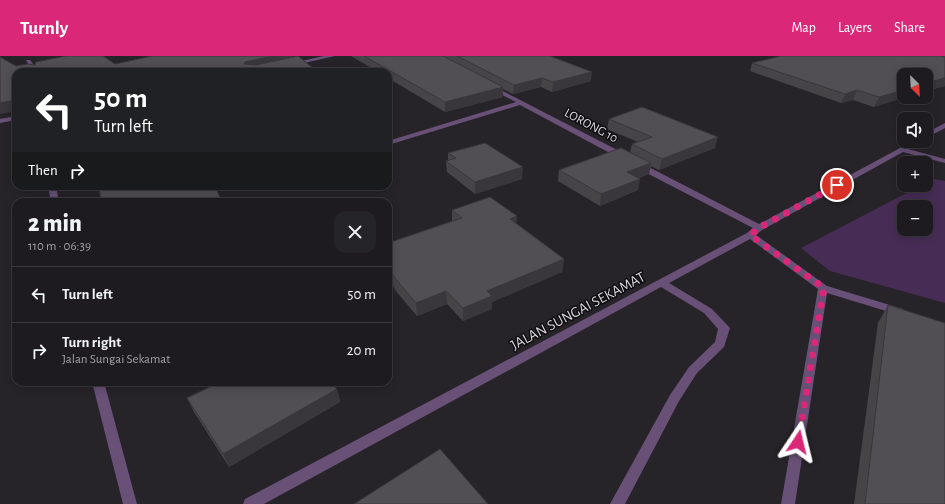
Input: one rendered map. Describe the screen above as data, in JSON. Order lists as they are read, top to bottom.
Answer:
{
  "streets": {
    "street": ["LORONG 10", "JALAN SUNGAI SEKAMAT"]
  },
  "crossings": [
    ["LORONG 10", "JALAN SUNGAI SEKAMAT"]
  ],
  "north": "bottom right",
  "page": {
    "header": "Turnly",
    "nav": ["Map", "Layers", "Share"],
    "map_buttons": ["+", "−"],
    "turn": ["50 m", "Turn left"],
    "then": "Then",
    "heading": ["2 min", "110 m · 06:39"],
    "list": [
      {
        "name": "Turn left",
        "value": "50 m"
      },
      {
        "name": "Turn right",
        "note": "Jalan Sungai Sekamat",
        "value": "20 m"
      }
    ]
  }
}
